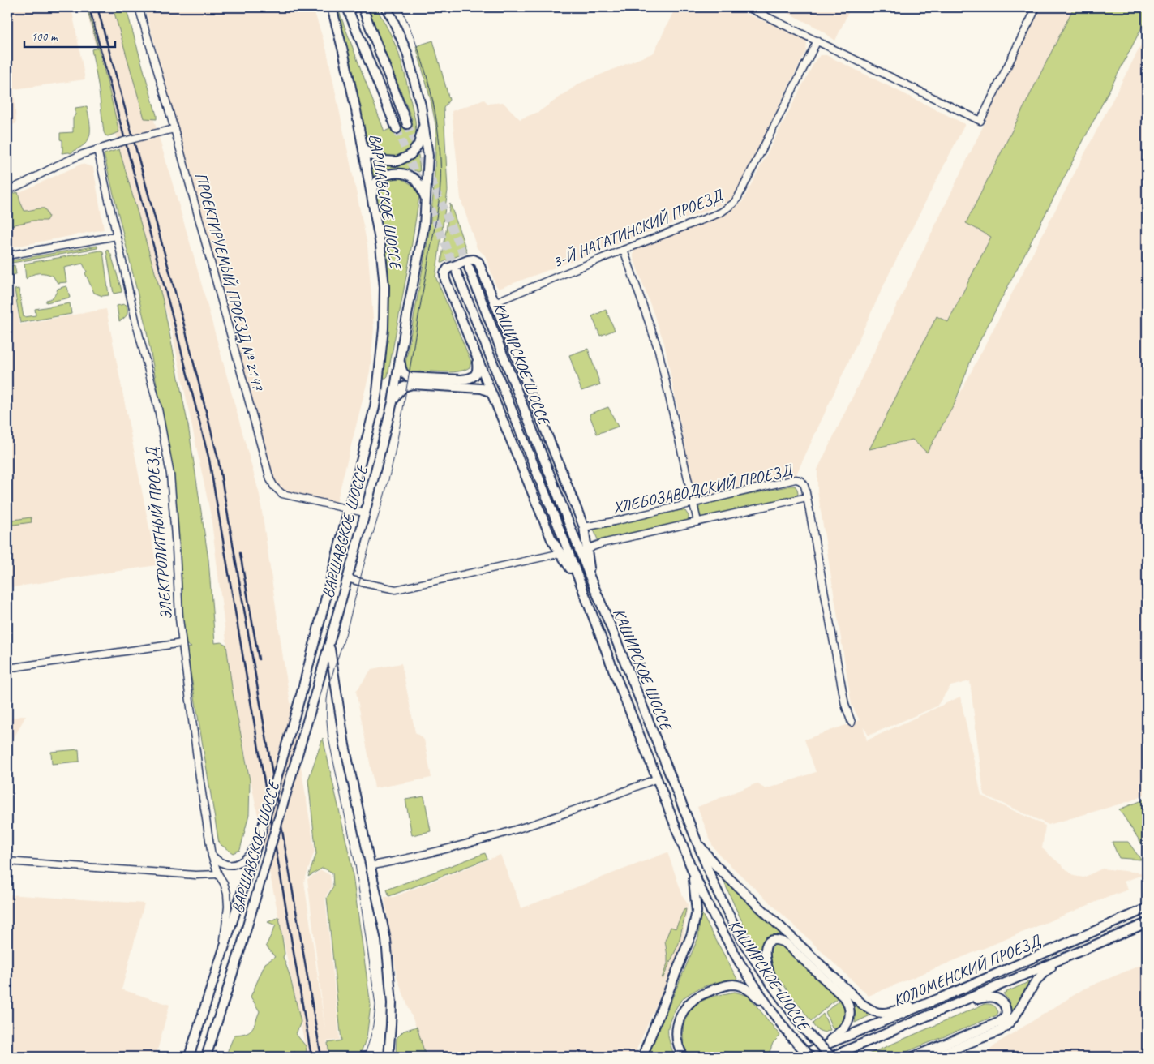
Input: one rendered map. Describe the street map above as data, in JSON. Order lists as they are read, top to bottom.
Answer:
{
  "streets": {
    "main road": ["ВАРШАВСКОЕ ШОССЕ", "КАШИРСКОЕ ШОССЕ", "КОЛОМЕНСКИЙ ПРОЕЗД"],
    "street": [
      "3-Й НАГАТИНСКИЙ ПРОЕЗД",
      "ПРОЕКТИРУЕМЫЙ ПРОЕЗД № 2147",
      "ХЛЕБОЗАВОДСКИЙ ПРОЕЗД",
      "ЭЛЕКТРОЛИТНЫЙ ПРОЕЗД"
    ]
  },
  "crossings": [
    ["ВАРШАВСКОЕ ШОССЕ", "ПРОЕКТИРУЕМЫЙ ПРОЕЗД № 2147"],
    ["ВАРШАВСКОЕ ШОССЕ", "ЭЛЕКТРОЛИТНЫЙ ПРОЕЗД"],
    ["КАШИРСКОЕ ШОССЕ", "КОЛОМЕНСКИЙ ПРОЕЗД"]
  ],
  "scale_bar": "100 m"
}
